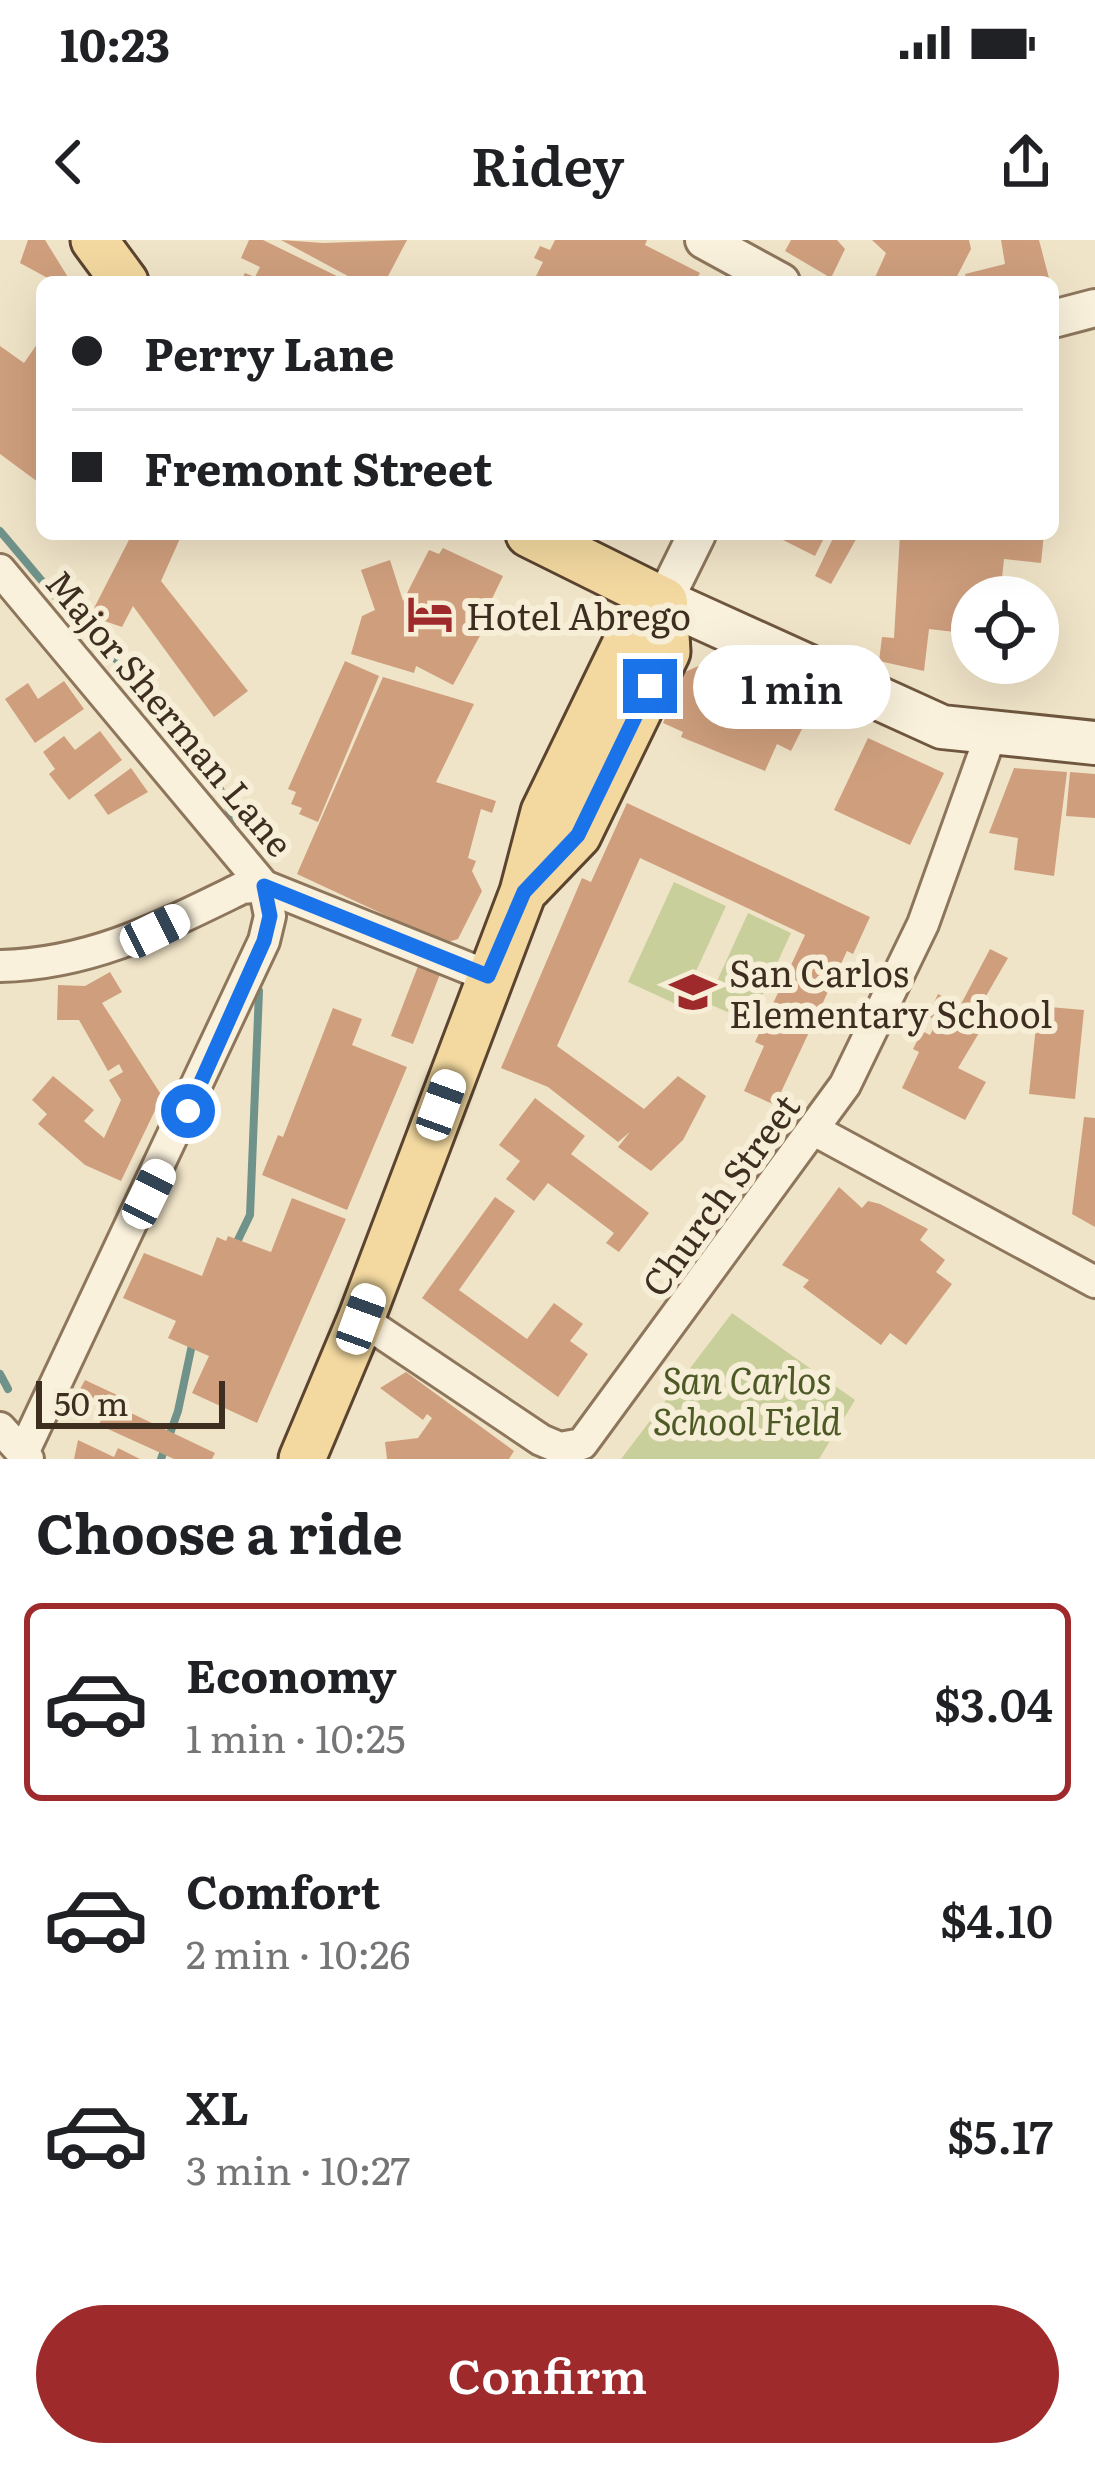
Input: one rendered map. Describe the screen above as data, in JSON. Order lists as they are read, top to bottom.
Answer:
{
  "streets": {
    "street": ["Major Sherman Lane", "Church Street"]
  },
  "parks": ["San Carlos School Field"],
  "places": {
    "hotel": ["Hotel Abrego"],
    "school or university": ["San Carlos Elementary School"]
  },
  "scale_bar": "50 m",
  "page": {
    "status": "10:23",
    "header": "Ridey",
    "banner": ["Perry Lane", "Fremont Street"],
    "bubble": "1 min",
    "scale": "50 m",
    "heading": "Choose a ride",
    "list": [
      {
        "name": "Economy",
        "note": "1 min · 10:25",
        "value": "$3.04"
      },
      {
        "name": "Comfort",
        "note": "2 min · 10:26",
        "value": "$4.10"
      },
      {
        "name": "XL",
        "note": "3 min · 10:27",
        "value": "$5.17"
      }
    ],
    "buttons": "Confirm"
  }
}
